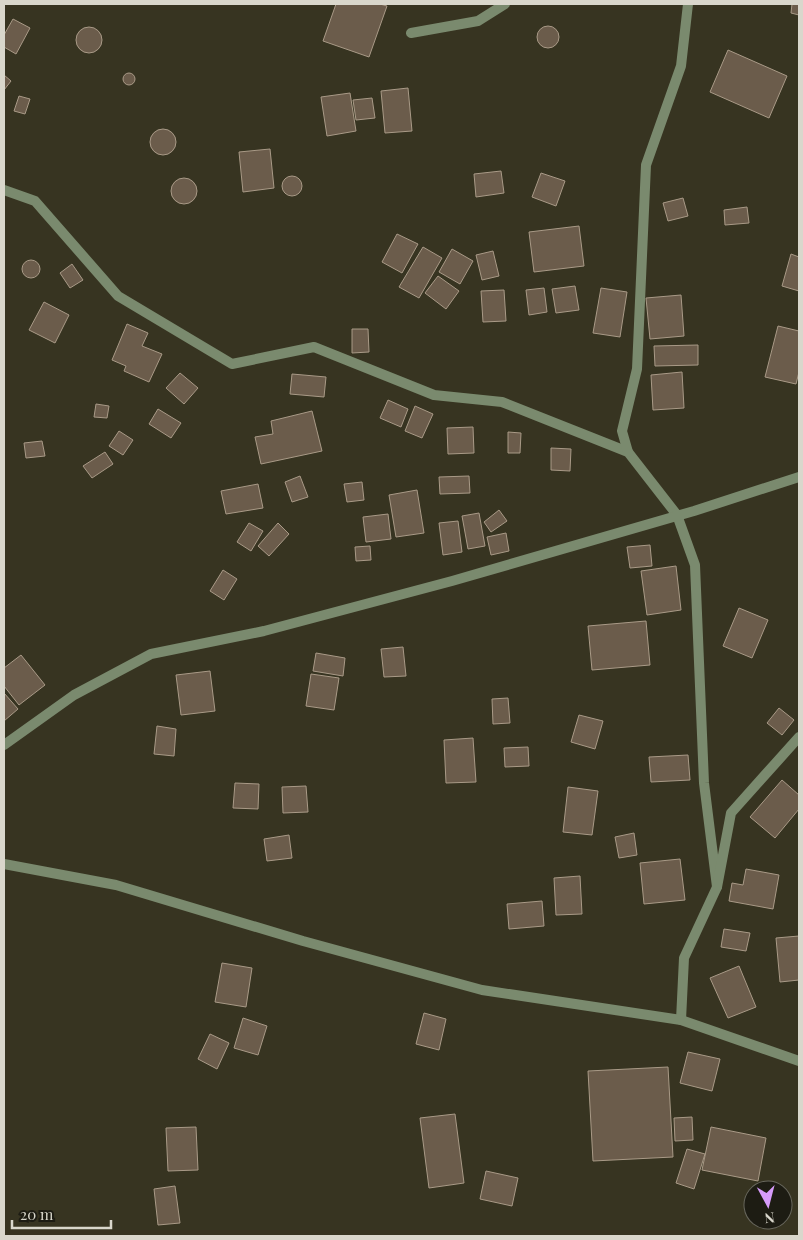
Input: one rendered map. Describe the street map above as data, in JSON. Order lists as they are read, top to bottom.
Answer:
{
  "scale_bar": "20 m",
  "north": "bottom"
}
